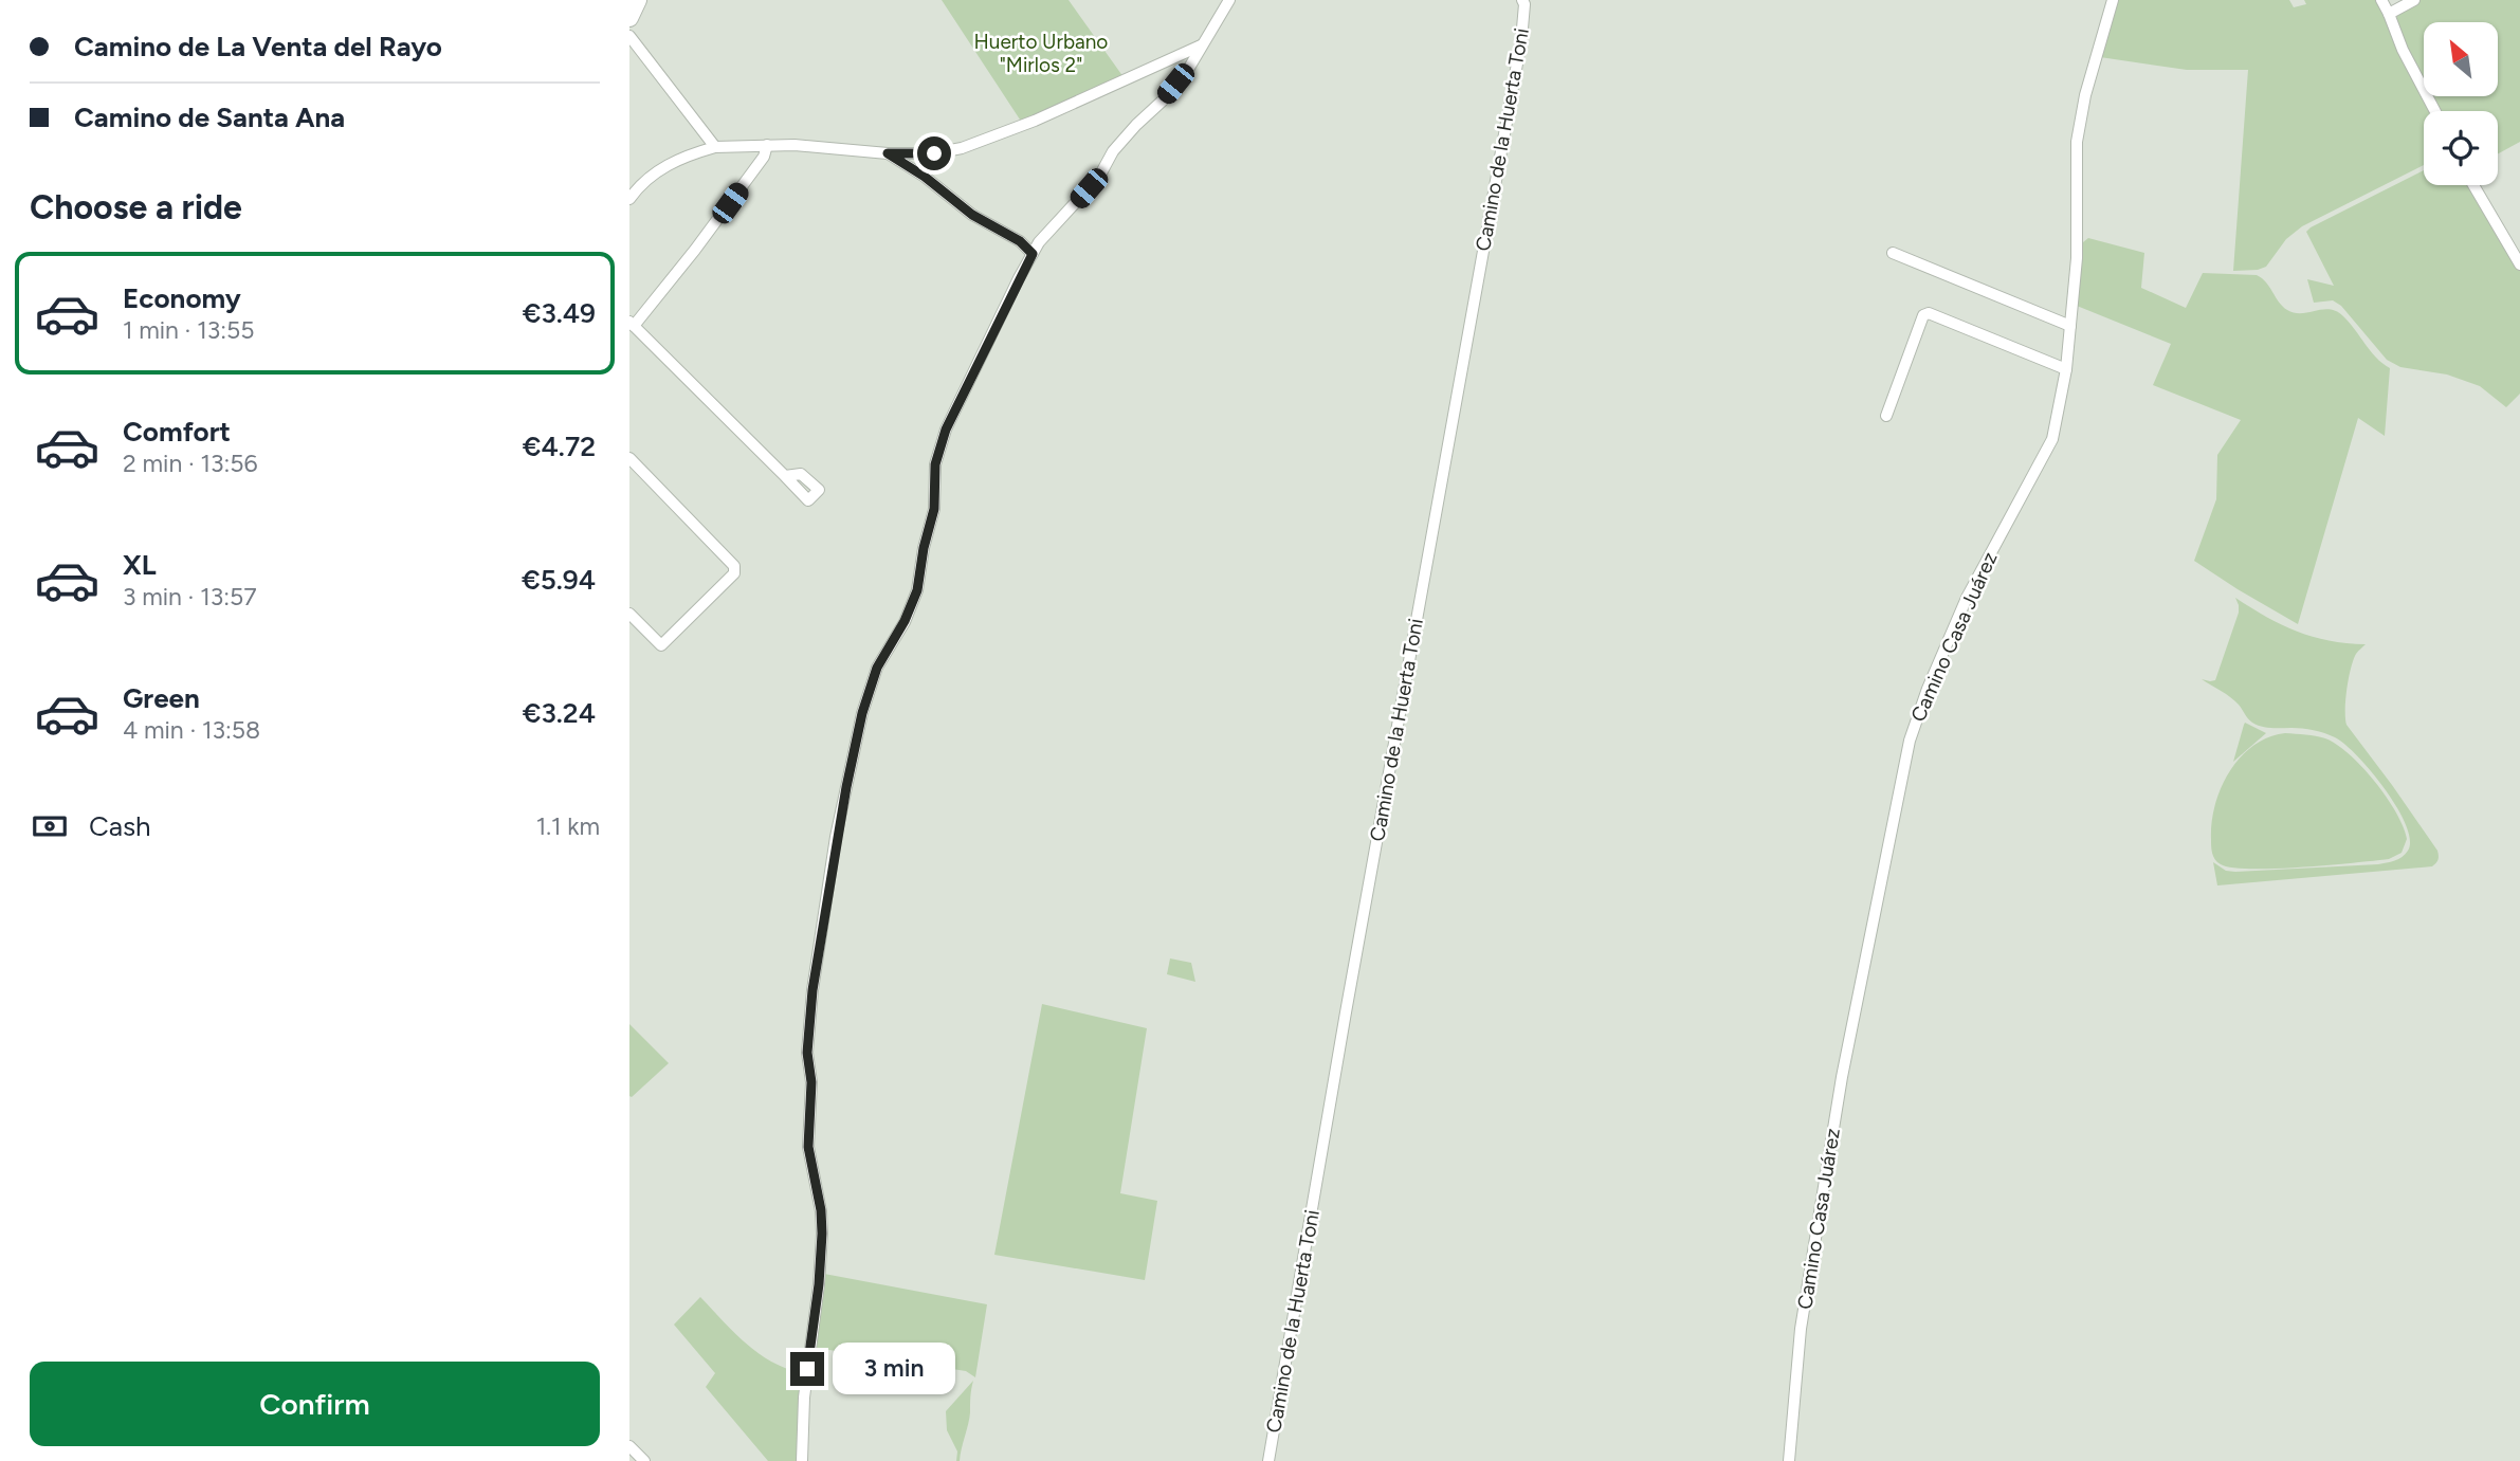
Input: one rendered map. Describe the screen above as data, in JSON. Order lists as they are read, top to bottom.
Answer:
{
  "streets": {
    "street": ["Camino de la Huerta Toni", "Camino Casa Juárez"]
  },
  "parks": ["Huerto Urbano \"Mirlos 2\""],
  "north": "top left",
  "page": {
    "banner": ["Camino de La Venta del Rayo", "Camino de Santa Ana"],
    "heading": "Choose a ride",
    "list": [
      {
        "name": "Economy",
        "note": "1 min · 13:55",
        "value": "€3.49"
      },
      {
        "name": "Comfort",
        "note": "2 min · 13:56",
        "value": "€4.72"
      },
      {
        "name": "XL",
        "note": "3 min · 13:57",
        "value": "€5.94"
      },
      {
        "name": "Green",
        "note": "4 min · 13:58",
        "value": "€3.24"
      }
    ],
    "pay": ["Cash", "1.1 km"],
    "bubble": "3 min",
    "buttons": "Confirm"
  }
}
